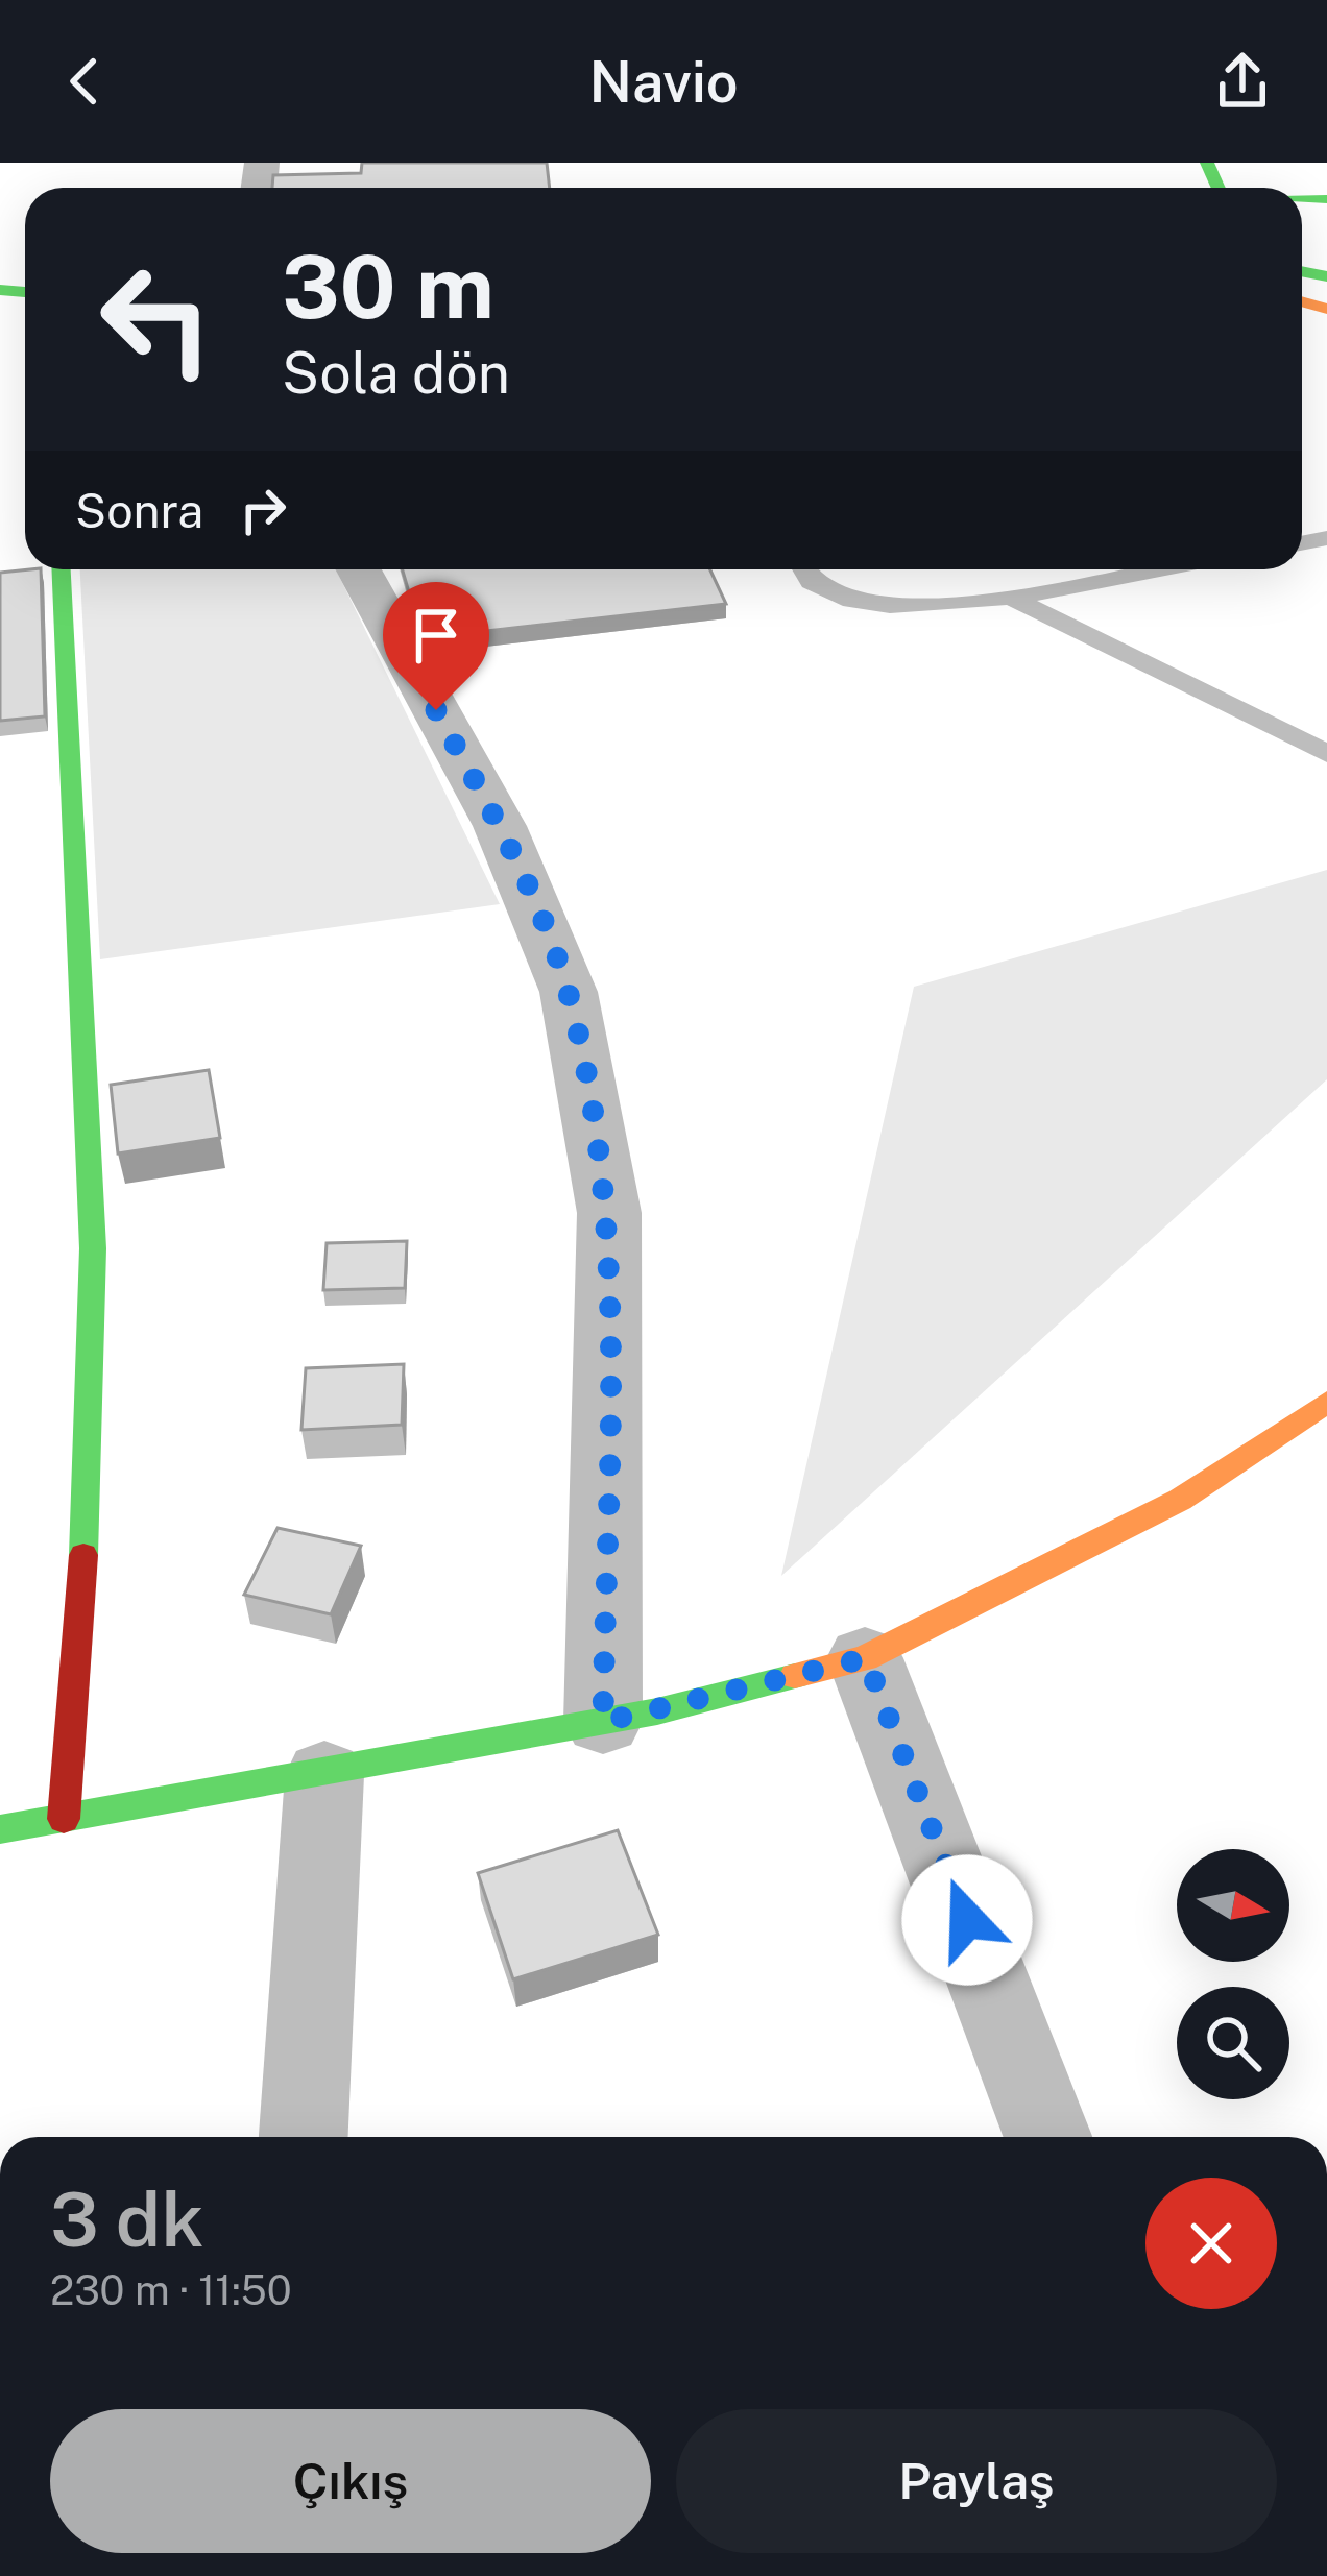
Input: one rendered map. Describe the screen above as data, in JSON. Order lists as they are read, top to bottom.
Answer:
{
  "north": "right",
  "page": {
    "header": "Navio",
    "turn": ["30 m", "Sola dön"],
    "then": "Sonra",
    "heading": ["3 dk", "230 m · 11:50"],
    "buttons": ["Çıkış", "Paylaş"]
  }
}
